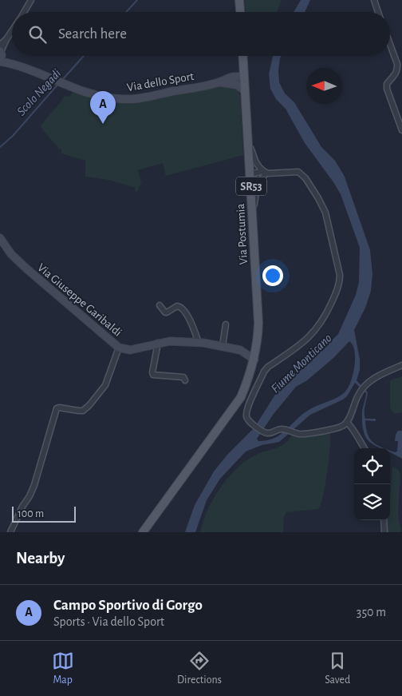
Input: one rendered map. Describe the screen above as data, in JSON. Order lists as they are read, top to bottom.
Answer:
{
  "streets": {
    "main road": ["SR53", "Via Postumia"],
    "street": ["Via dello Sport", "Via Giuseppe Garibaldi"]
  },
  "crossings": [
    ["SR53", "Via Postumia"],
    ["SR53", "Via Giuseppe Garibaldi"],
    ["Via Postumia", "Via Giuseppe Garibaldi"]
  ],
  "water": ["Scolo Negadi", "Fiume Monticano"],
  "scale_bar": "100 m",
  "north": "left",
  "page": {
    "search": "Search here",
    "pins": "A",
    "scale": "100 m",
    "heading": "Nearby",
    "list": [
      {
        "mark": "A",
        "name": "Campo Sportivo di Gorgo",
        "note": "Sports · Via dello Sport",
        "value": "350 m"
      }
    ],
    "nav": ["Map", "Directions", "Saved"]
  }
}
